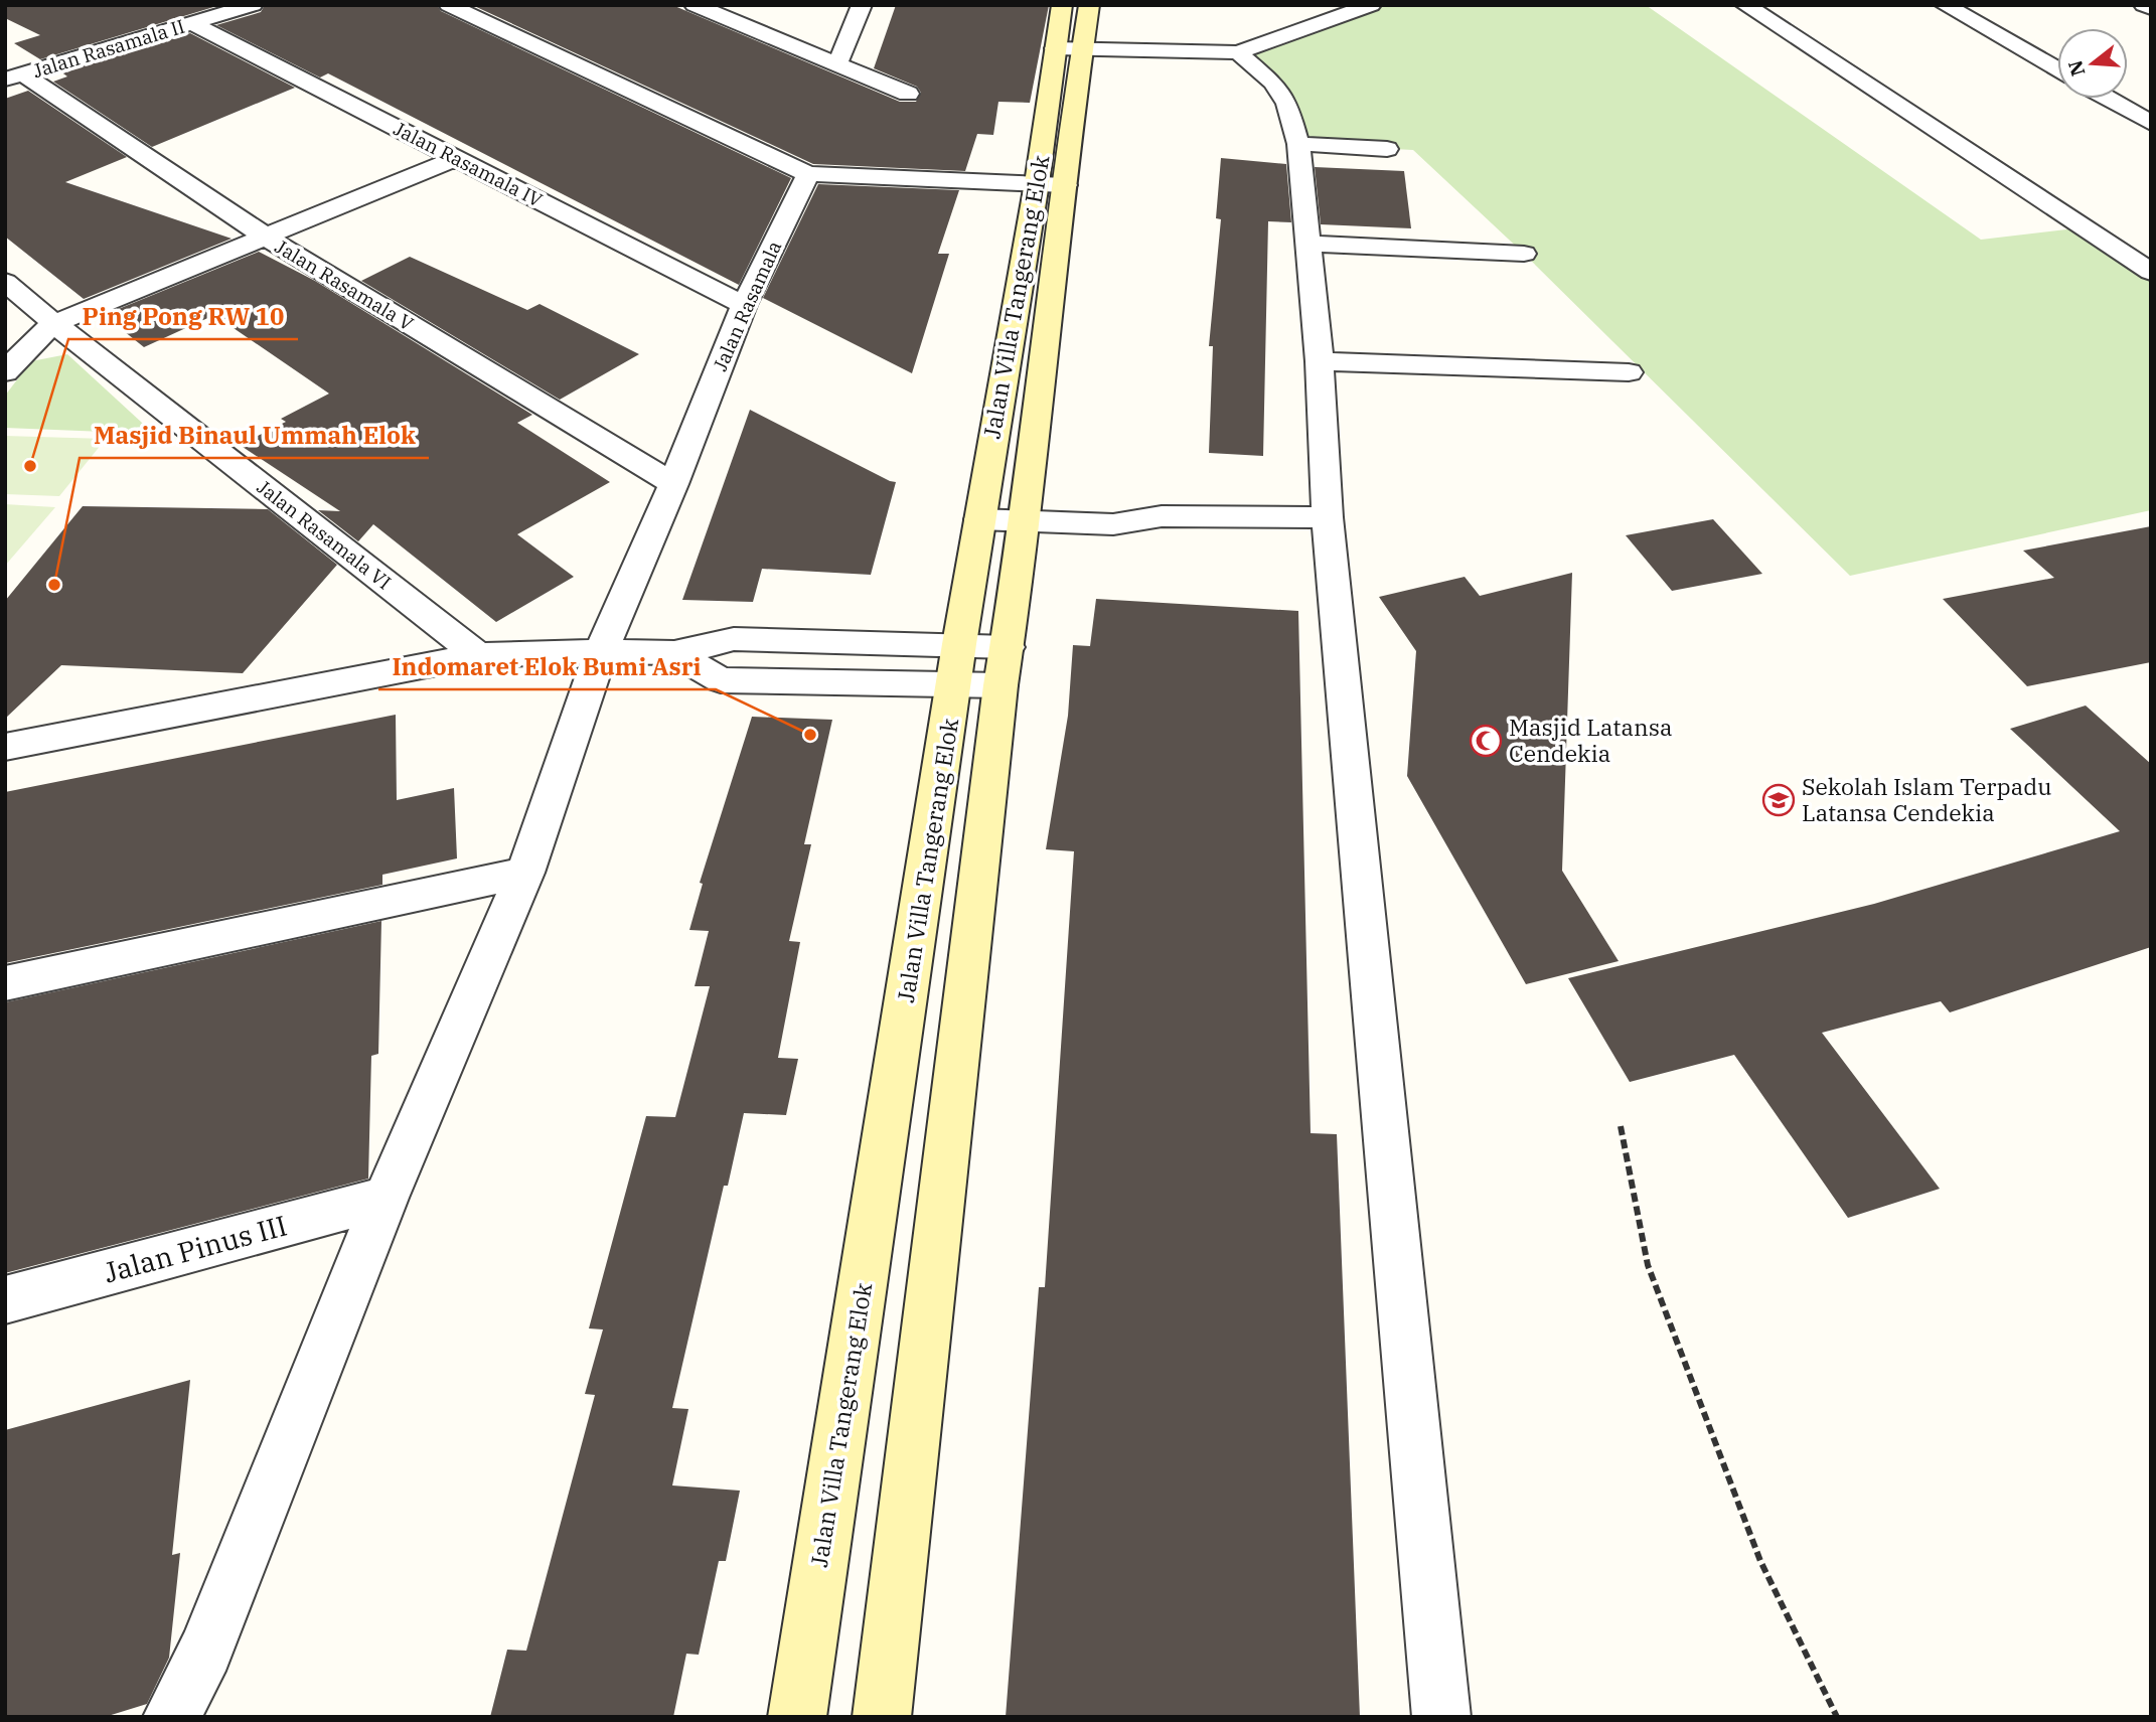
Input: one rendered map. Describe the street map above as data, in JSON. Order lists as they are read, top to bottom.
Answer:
{
  "streets": {
    "street": [
      "Jalan Rasamala II",
      "Jalan Rasamala IV",
      "Jalan Rasamala V",
      "Jalan Villa Tangerang Elok",
      "Jalan Rasamala",
      "Jalan Rasamala VI",
      "Jalan Pinus III"
    ]
  },
  "crossings": [
    ["Jalan Rasamala II", "Jalan Rasamala IV"],
    ["Jalan Rasamala II", "Jalan Rasamala V"],
    ["Jalan Rasamala IV", "Jalan Rasamala"],
    ["Jalan Rasamala V", "Jalan Rasamala"],
    ["Jalan Rasamala", "Jalan Pinus III"]
  ],
  "places": {
    "other": ["Ping Pong RW 10", "Masjid Binaul Ummah Elok", "Indomaret Elok Bumi Asri"],
    "mosque": ["Masjid Latansa Cendekia"],
    "school or university": ["Sekolah Islam Terpadu Latansa Cendekia"]
  },
  "north": "left"
}
